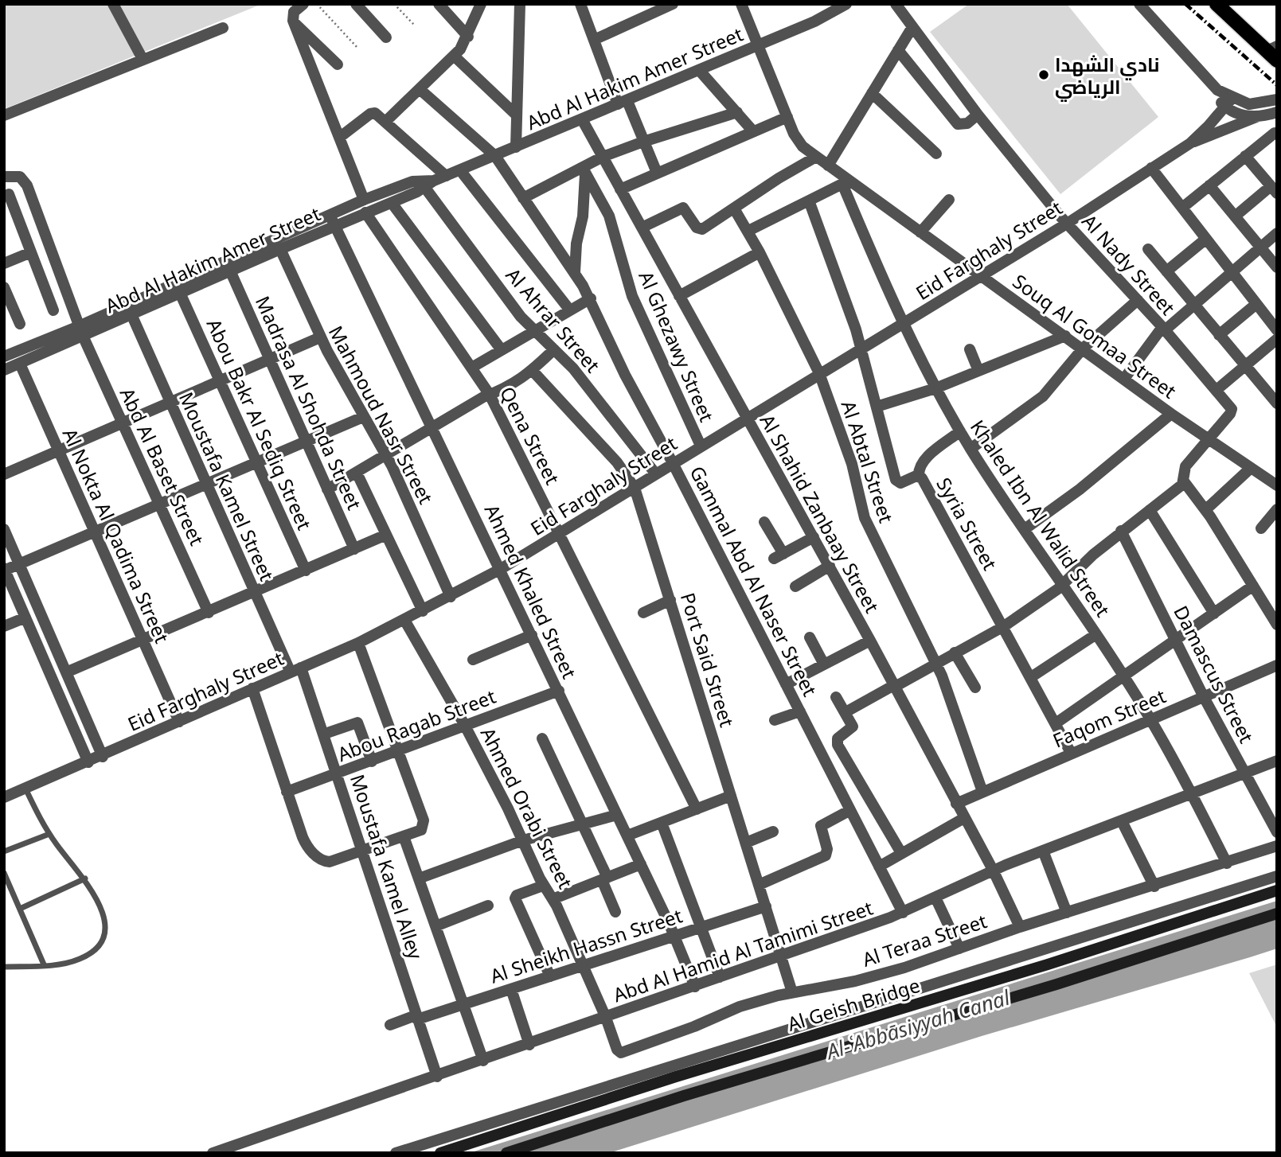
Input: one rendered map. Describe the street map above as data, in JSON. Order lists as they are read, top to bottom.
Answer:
{
  "streets": {
    "main road": ["Al Geish Bridge"],
    "street": [
      "Abd Al Hakim Amer Street",
      "Eid Farghaly Street",
      "Al Nady Street",
      "Al Ahrar Street",
      "Souq Al Gomaa Street",
      "Al Ghezawy Street",
      "Madrasa Al Shohda Street",
      "Mahmoud Nasr Street",
      "Abou Bakr Al Sediq Street",
      "Qena Street",
      "Al Abtal Street",
      "Abd Al Baset Street",
      "Moustafa Kamel Street",
      "Al Shahid Zanbaay Street",
      "Khaled Ibn Al Walid Street",
      "Syria Street",
      "Al Nokta Al Qadima Street",
      "Gammal Abd Al Naser Street",
      "Ahmed Khaled Street",
      "Port Said Street",
      "Damascus Street",
      "Faqom Street",
      "Abou Ragab Street",
      "Ahmed Orabi Street",
      "Moustafa Kamel Alley",
      "Al Teraa Street",
      "Al Sheikh Hassn Street",
      "Abd Al Hamid Al Tamimi Street"
    ]
  },
  "crossings": [
    ["Abd Al Hakim Amer Street", "Al Ahrar Street"],
    ["Abd Al Hakim Amer Street", "Souq Al Gomaa Street"],
    ["Abd Al Hakim Amer Street", "Madrasa Al Shohda Street"],
    ["Abd Al Hakim Amer Street", "Mahmoud Nasr Street"],
    ["Abd Al Hakim Amer Street", "Abou Bakr Al Sediq Street"],
    ["Abd Al Hakim Amer Street", "Qena Street"],
    ["Abd Al Hakim Amer Street", "Abd Al Baset Street"],
    ["Abd Al Hakim Amer Street", "Moustafa Kamel Street"],
    ["Abd Al Hakim Amer Street", "Al Shahid Zanbaay Street"],
    ["Abd Al Hakim Amer Street", "Al Nokta Al Qadima Street"],
    ["Abd Al Hakim Amer Street", "Gammal Abd Al Naser Street"],
    ["Abd Al Hakim Amer Street", "Ahmed Khaled Street"],
    ["Eid Farghaly Street", "Al Nady Street"],
    ["Eid Farghaly Street", "Al Ahrar Street"],
    ["Eid Farghaly Street", "Souq Al Gomaa Street"],
    ["Eid Farghaly Street", "Al Ghezawy Street"],
    ["Eid Farghaly Street", "Mahmoud Nasr Street"],
    ["Eid Farghaly Street", "Qena Street"],
    ["Eid Farghaly Street", "Al Abtal Street"],
    ["Eid Farghaly Street", "Moustafa Kamel Street"],
    ["Eid Farghaly Street", "Al Shahid Zanbaay Street"],
    ["Eid Farghaly Street", "Khaled Ibn Al Walid Street"],
    ["Eid Farghaly Street", "Syria Street"],
    ["Eid Farghaly Street", "Al Nokta Al Qadima Street"],
    ["Eid Farghaly Street", "Gammal Abd Al Naser Street"],
    ["Eid Farghaly Street", "Ahmed Khaled Street"],
    ["Eid Farghaly Street", "Port Said Street"],
    ["Eid Farghaly Street", "Ahmed Orabi Street"],
    ["Eid Farghaly Street", "Moustafa Kamel Alley"],
    ["Al Nady Street", "Souq Al Gomaa Street"],
    ["Souq Al Gomaa Street", "Khaled Ibn Al Walid Street"],
    ["Al Abtal Street", "Faqom Street"],
    ["Moustafa Kamel Street", "Moustafa Kamel Alley"],
    ["Al Shahid Zanbaay Street", "Faqom Street"],
    ["Al Shahid Zanbaay Street", "Al Teraa Street"],
    ["Al Shahid Zanbaay Street", "Abd Al Hamid Al Tamimi Street"],
    ["Khaled Ibn Al Walid Street", "Faqom Street"],
    ["Khaled Ibn Al Walid Street", "Al Teraa Street"],
    ["Khaled Ibn Al Walid Street", "Abd Al Hamid Al Tamimi Street"],
    ["Syria Street", "Faqom Street"],
    ["Gammal Abd Al Naser Street", "Abd Al Hamid Al Tamimi Street"],
    ["Ahmed Khaled Street", "Abou Ragab Street"],
    ["Ahmed Khaled Street", "Al Sheikh Hassn Street"],
    ["Ahmed Khaled Street", "Abd Al Hamid Al Tamimi Street"],
    ["Port Said Street", "Al Teraa Street"],
    ["Port Said Street", "Al Sheikh Hassn Street"],
    ["Port Said Street", "Abd Al Hamid Al Tamimi Street"],
    ["Damascus Street", "Faqom Street"],
    ["Damascus Street", "Abd Al Hamid Al Tamimi Street"],
    ["Abou Ragab Street", "Ahmed Orabi Street"],
    ["Abou Ragab Street", "Moustafa Kamel Alley"],
    ["Ahmed Orabi Street", "Al Teraa Street"],
    ["Ahmed Orabi Street", "Al Sheikh Hassn Street"],
    ["Ahmed Orabi Street", "Abd Al Hamid Al Tamimi Street"],
    ["Moustafa Kamel Alley", "Al Sheikh Hassn Street"],
    ["Moustafa Kamel Alley", "Abd Al Hamid Al Tamimi Street"],
    ["Al Teraa Street", "Abd Al Hamid Al Tamimi Street"]
  ],
  "water": ["Al-ʿAbbāsiyyah Canal"],
  "places": ["نادي الشهدا الرياضي"]
}
